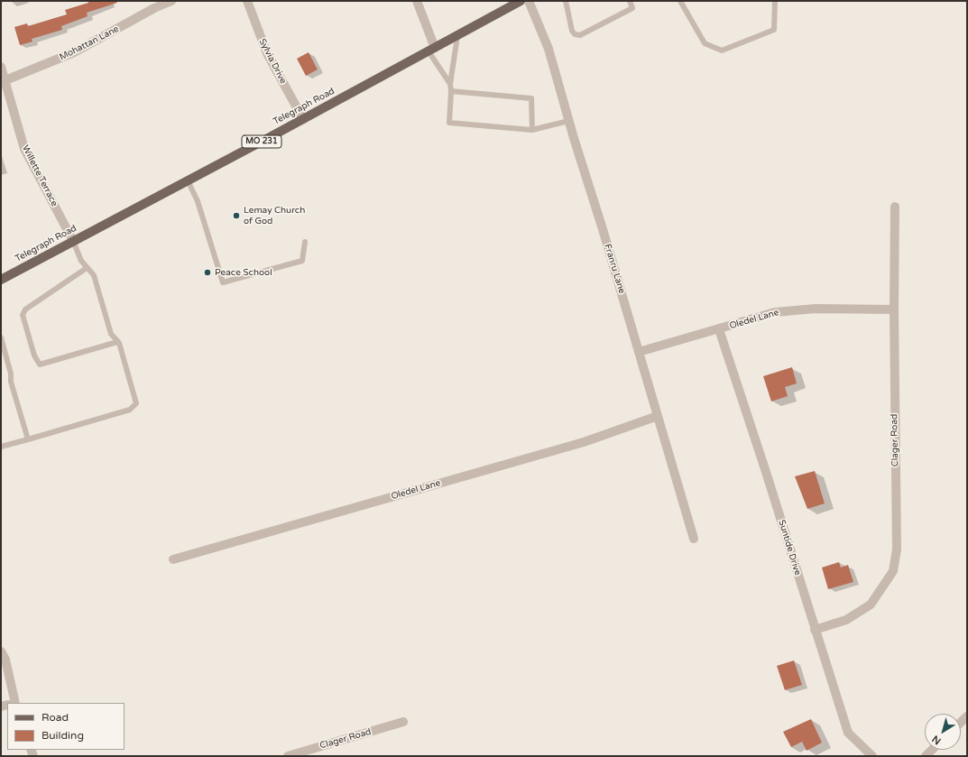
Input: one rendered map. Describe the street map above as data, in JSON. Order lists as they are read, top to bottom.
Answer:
{
  "streets": {
    "main road": ["Telegraph Road", "MO 231"],
    "street": [
      "Mohattan Lane",
      "Sylvia Drive",
      "Willette Terrace",
      "Franru Lane",
      "Oledel Lane",
      "Clager Road",
      "Suntide Drive"
    ]
  },
  "crossings": [
    ["Mohattan Lane", "Willette Terrace"],
    ["Sylvia Drive", "Telegraph Road"],
    ["Telegraph Road", "Willette Terrace"],
    ["Franru Lane", "Oledel Lane"],
    ["Oledel Lane", "Clager Road"],
    ["Oledel Lane", "Suntide Drive"],
    ["Clager Road", "Suntide Drive"]
  ],
  "places": ["Lemay Church of God", "Peace School"],
  "legend": ["Road", "Building"],
  "north": "bottom left"
}
